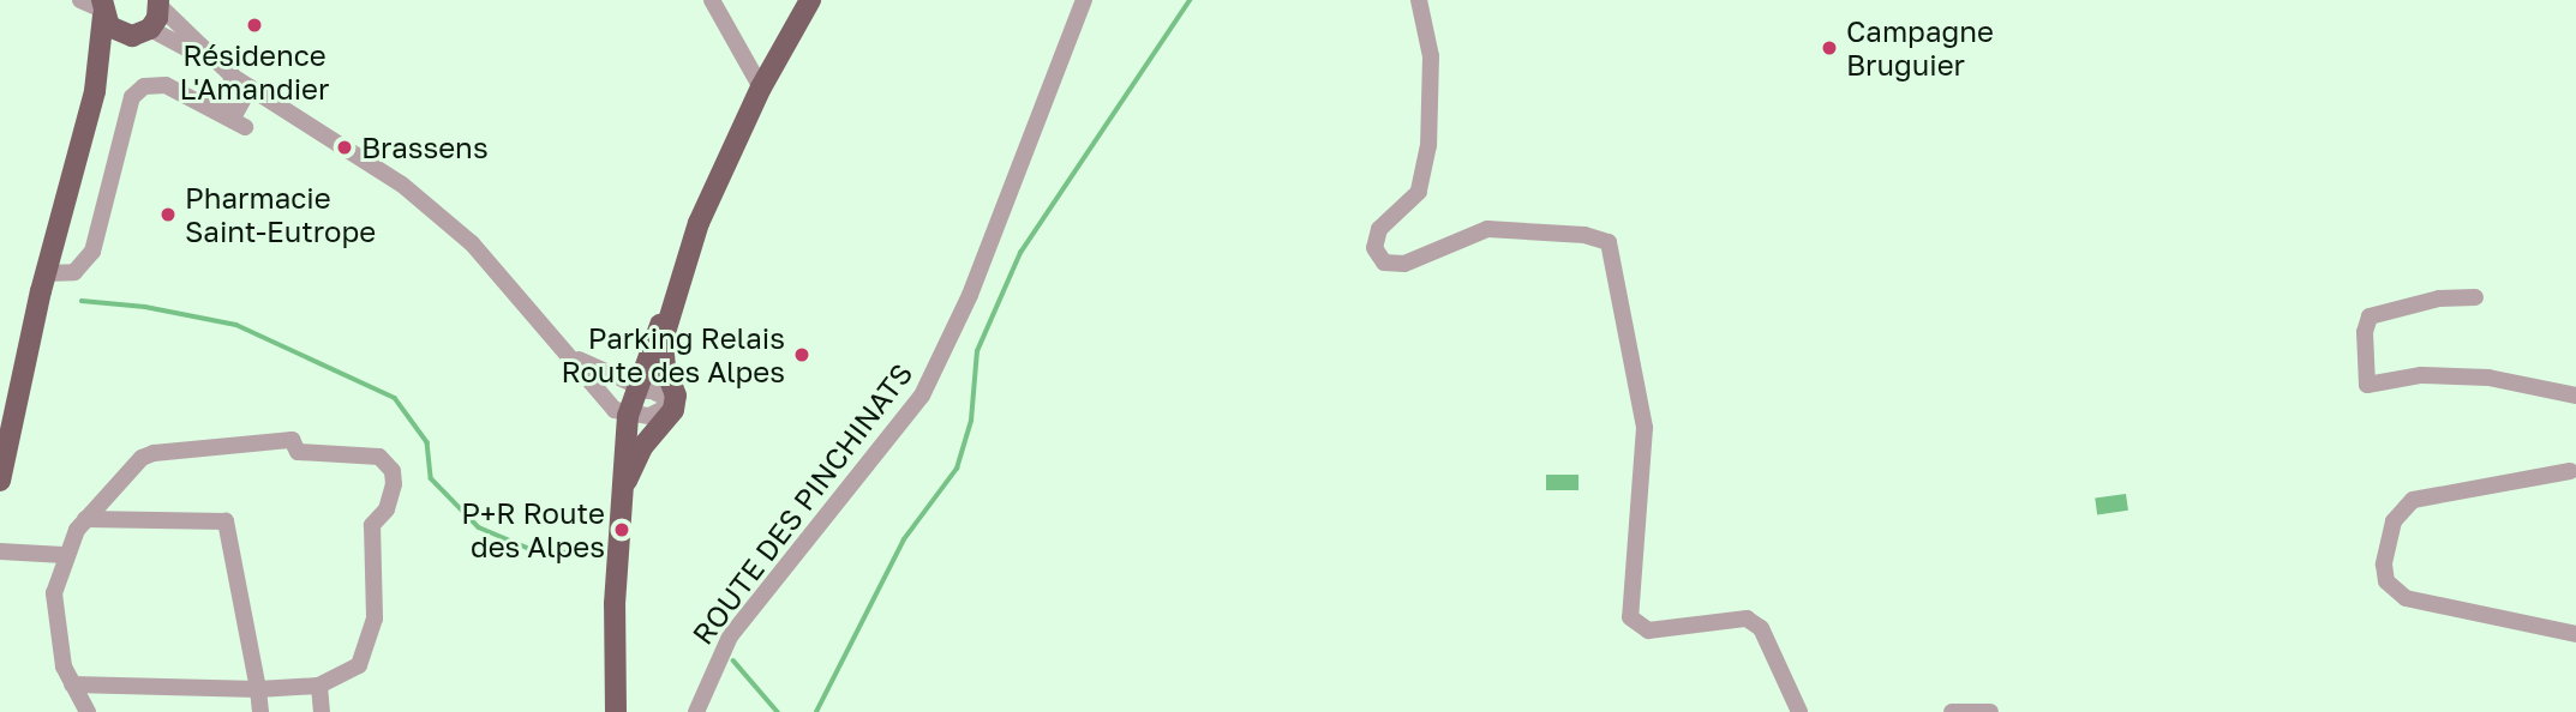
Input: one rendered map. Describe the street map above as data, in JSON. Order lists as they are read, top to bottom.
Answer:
{
  "streets": {
    "street": ["ROUTE DES PINCHINATS"]
  },
  "places": [
    "Résidence L'Amandier",
    "Campagne Bruguier",
    "Brassens",
    "Pharmacie Saint-Eutrope",
    "Parking Relais Route des Alpes",
    "P+R Route des Alpes"
  ]
}
